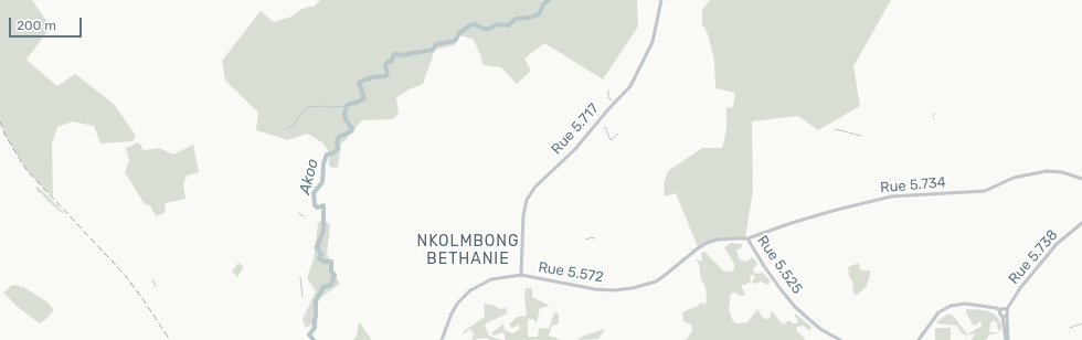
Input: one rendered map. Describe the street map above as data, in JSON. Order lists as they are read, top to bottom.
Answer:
{
  "streets": {
    "street": [
      "Rue 5.717",
      "Rue 5.734",
      "Rue 5.738",
      "Rue 5.525",
      "Rue 5.572"
    ]
  },
  "crossings": [
    ["Rue 5.717", "Rue 5.572"],
    ["Rue 5.734", "Rue 5.525"],
    ["Rue 5.525", "Rue 5.572"]
  ],
  "districts": ["NKOLMBONG BETHANIE"],
  "water": ["Akoo"],
  "scale_bar": "200 m"
}
